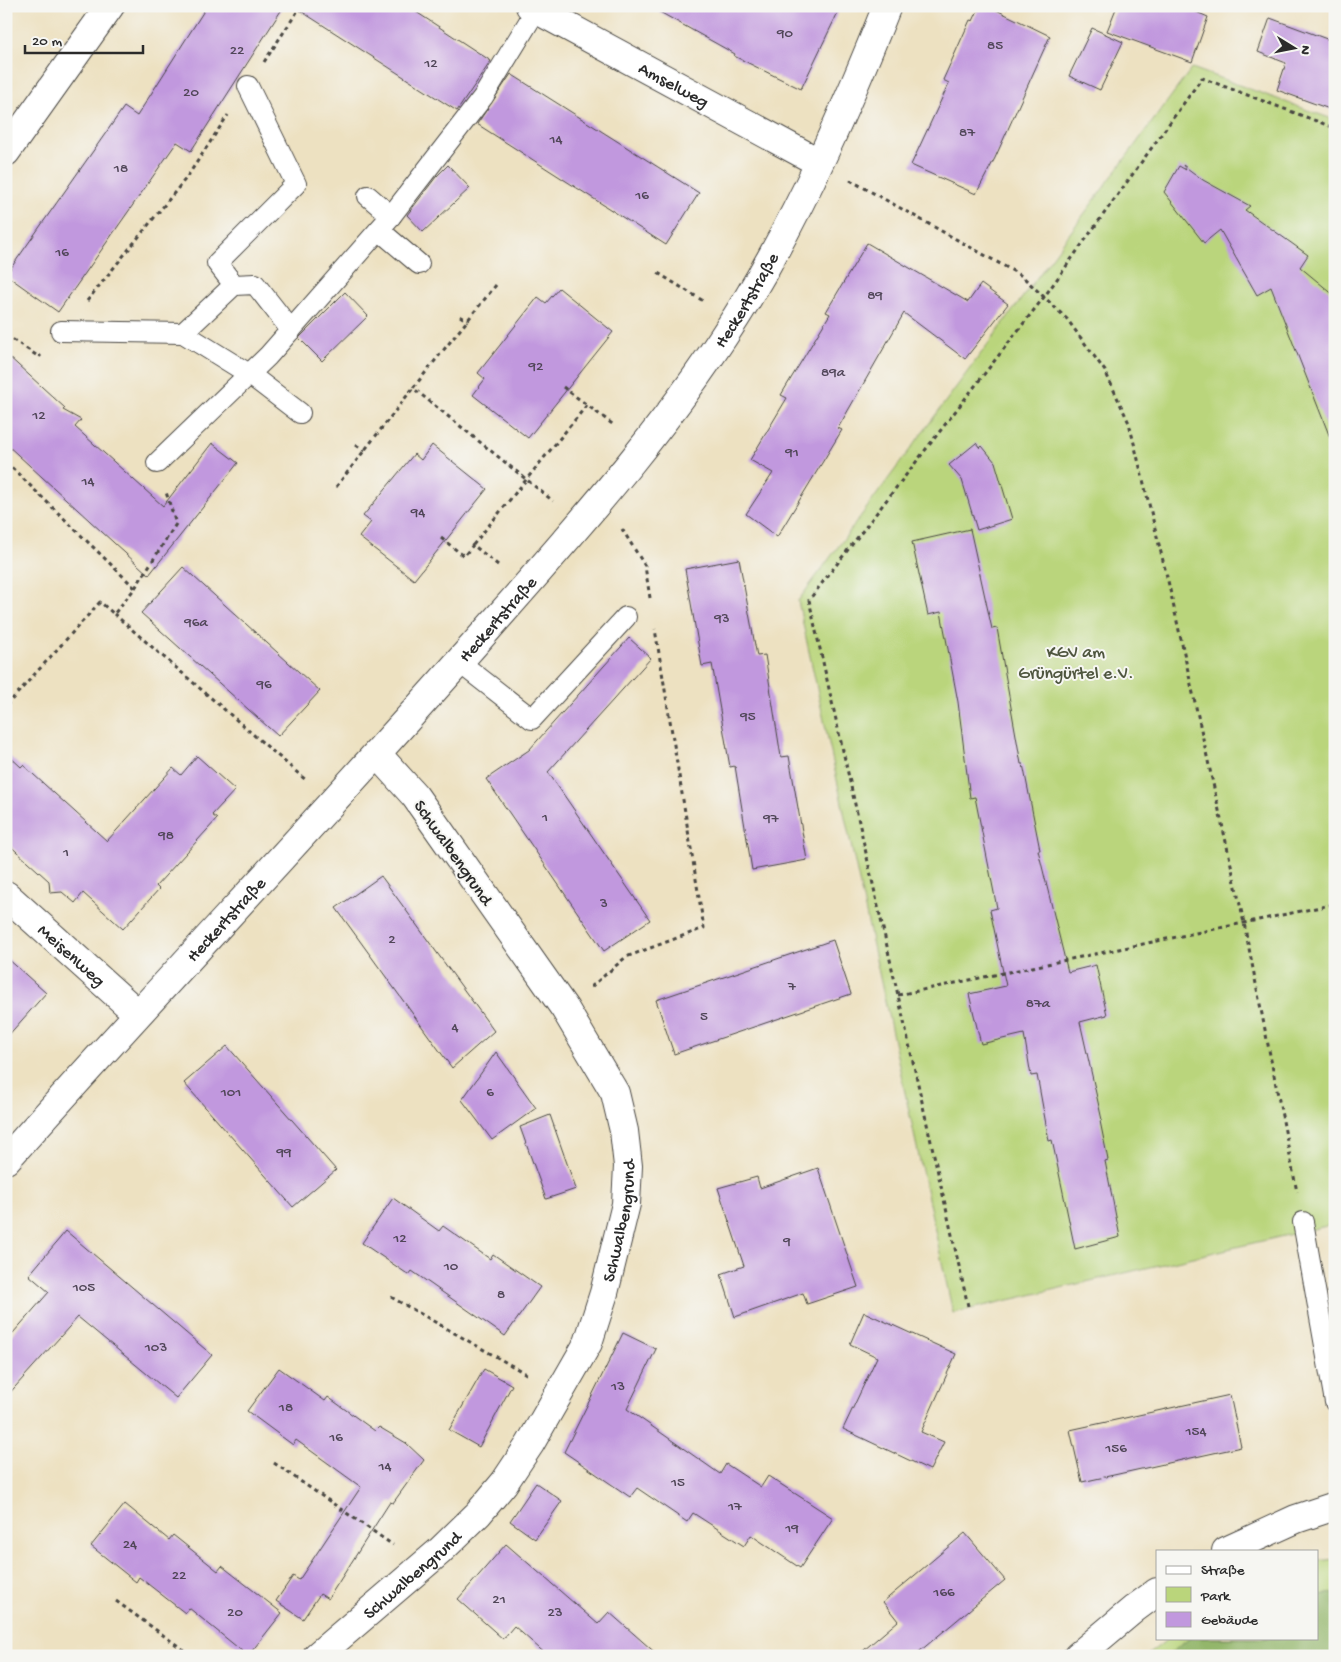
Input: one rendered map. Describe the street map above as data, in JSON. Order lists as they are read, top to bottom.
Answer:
{
  "streets": {
    "street": [
      "Amselweg",
      "Heckertstraße",
      "Schwalbengrund",
      "Meisenweg"
    ]
  },
  "crossings": [
    ["Amselweg", "Heckertstraße"],
    ["Heckertstraße", "Schwalbengrund"],
    ["Heckertstraße", "Meisenweg"]
  ],
  "parks": ["KGV am Grüngürtel e.V."],
  "house_numbers": [
    "90",
    "85",
    "22",
    "12",
    "20",
    "87",
    "14",
    "18",
    "16",
    "16",
    "89",
    "92",
    "89a",
    "12",
    "91",
    "14",
    "94",
    "93",
    "96a",
    "96",
    "95",
    "1",
    "97",
    "98",
    "1",
    "3",
    "2",
    "7",
    "87a",
    "5",
    "4",
    "101",
    "6",
    "99",
    "12",
    "9",
    "10",
    "105",
    "8",
    "103",
    "13",
    "18",
    "154",
    "16",
    "156",
    "14",
    "15",
    "17",
    "19",
    "24",
    "22",
    "166",
    "21",
    "20",
    "23"
  ],
  "legend": ["Straße", "Park", "Gebäude"],
  "scale_bar": "20 m",
  "north": "right"
}
